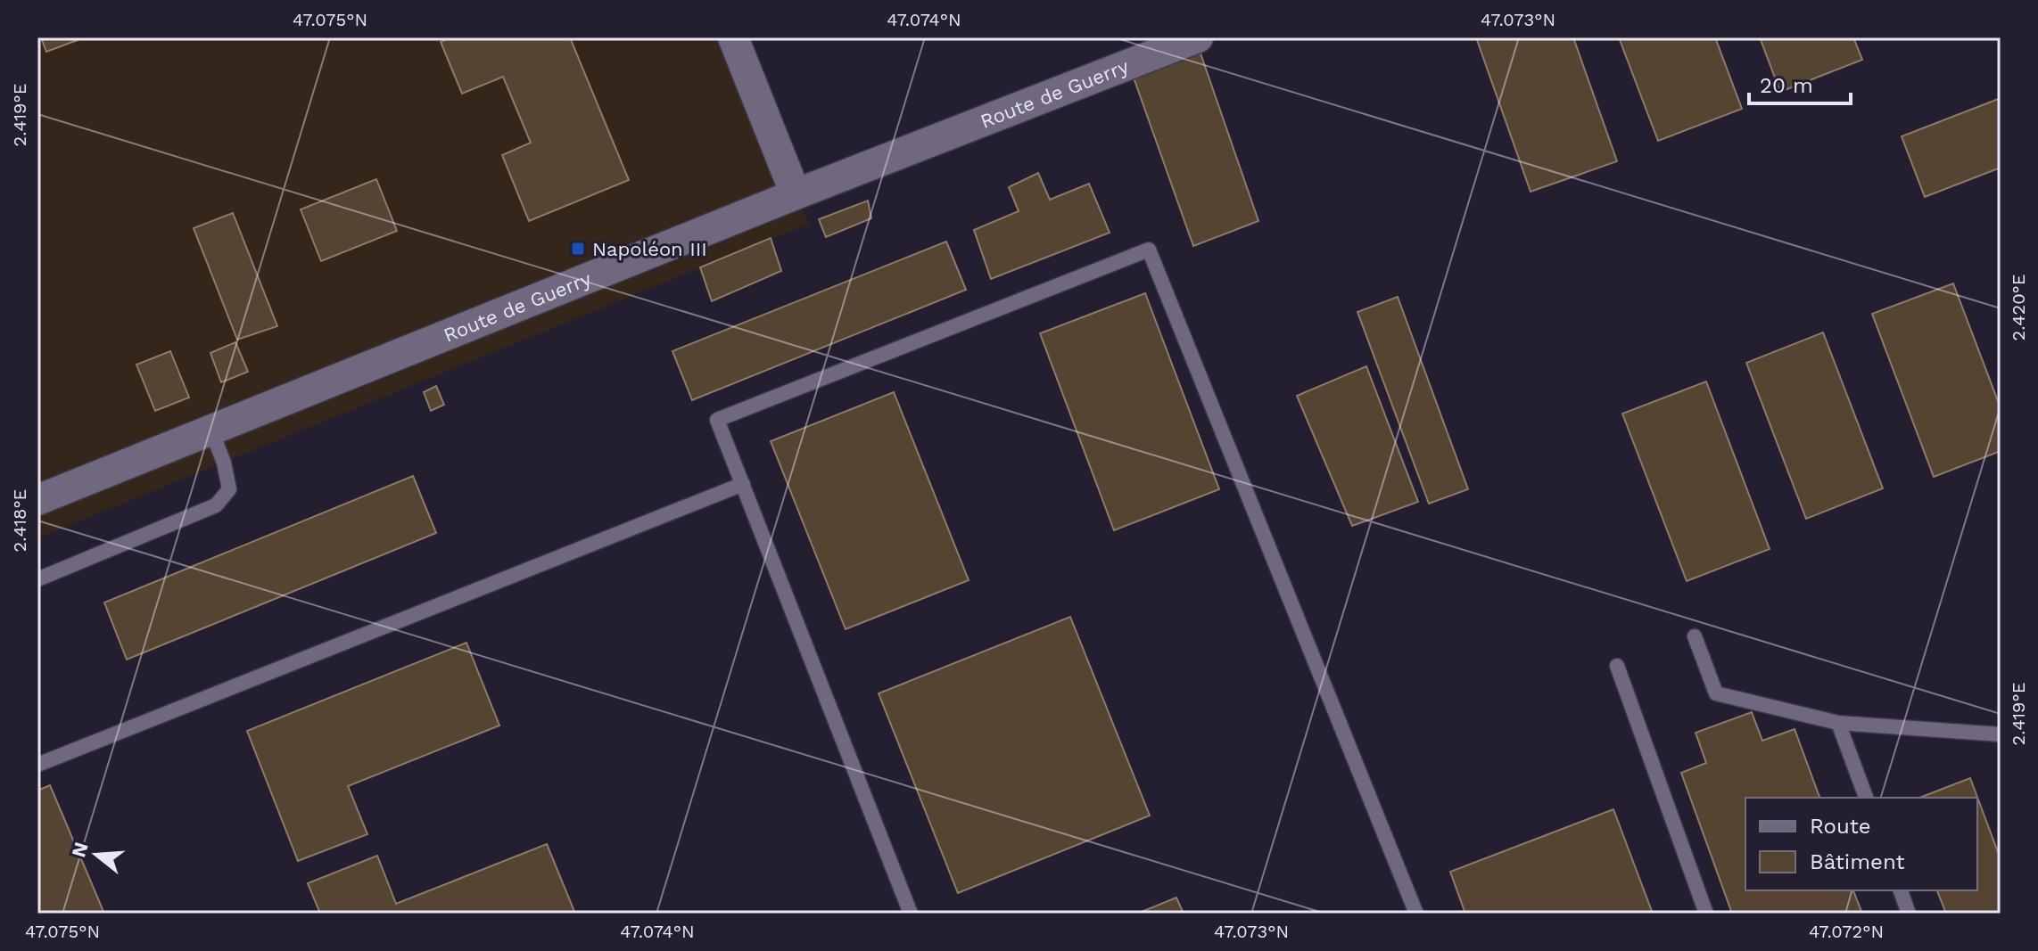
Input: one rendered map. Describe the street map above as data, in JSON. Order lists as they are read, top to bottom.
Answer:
{
  "streets": {
    "street": ["Route de Guerry"]
  },
  "places": {
    "transit": ["Napoléon III"]
  },
  "legend": ["Route", "Bâtiment"],
  "scale_bar": "20 m",
  "north": "left",
  "coordinates": [
    "47.075°N",
    "47.074°N",
    "47.073°N",
    "2.419°E",
    "2.420°E",
    "2.418°E",
    "47.072°N"
  ]
}
